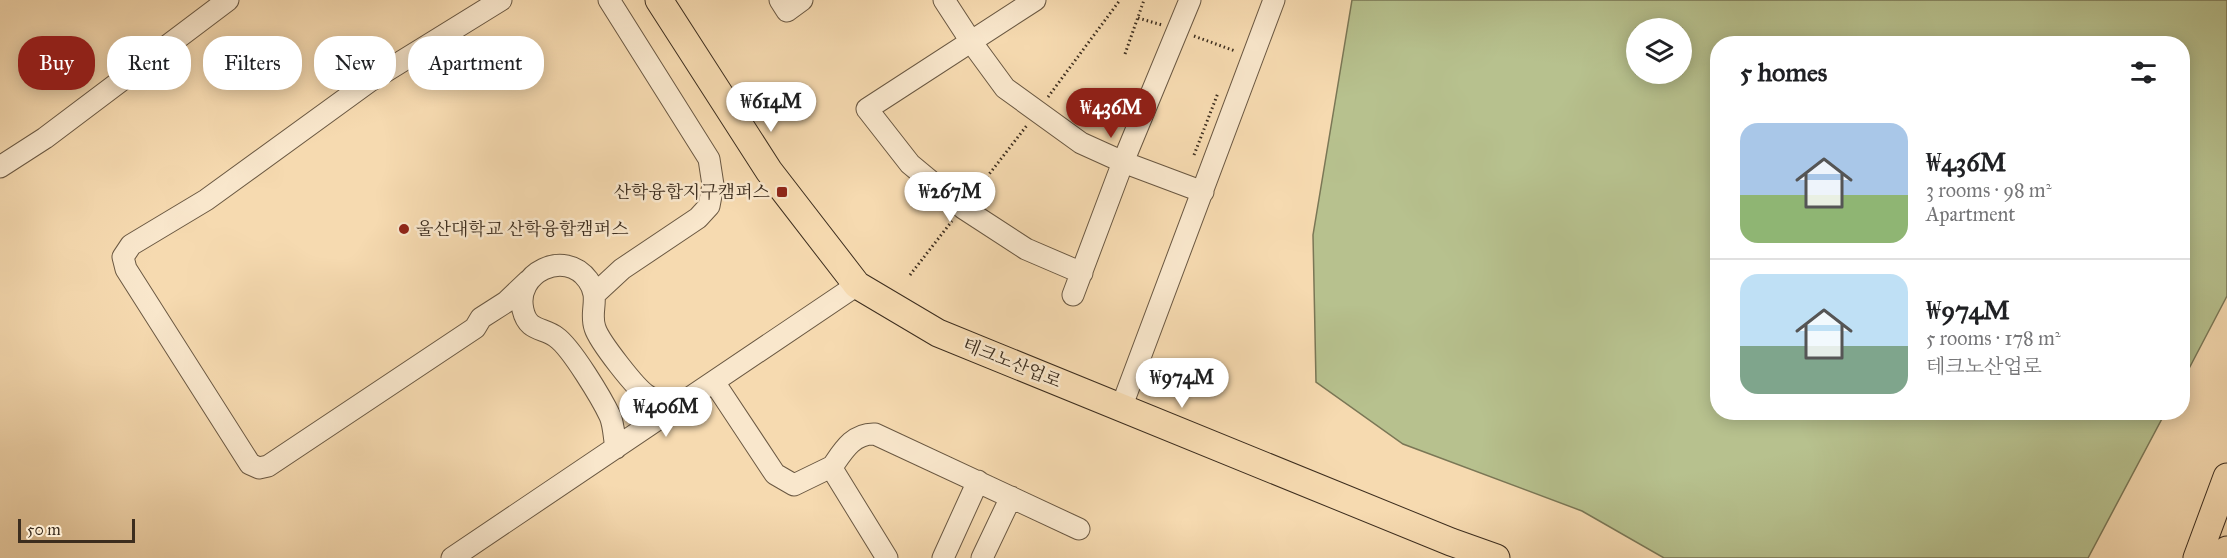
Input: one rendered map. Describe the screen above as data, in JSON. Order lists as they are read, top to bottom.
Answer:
{
  "streets": {
    "main road": ["테크노산업로"]
  },
  "places": {
    "transit": ["산학융합지구캠퍼스"],
    "other": ["울산대학교 산학융합캠퍼스"]
  },
  "scale_bar": "50 m",
  "page": {
    "chip": [
      "Buy",
      "Rent",
      "Filters",
      "New",
      "Apartment"
    ],
    "heading": "5 homes",
    "price": [
      "₩614M",
      "₩436M",
      "₩267M",
      "₩974M",
      "₩406M"
    ],
    "list": [
      {
        "name": "₩436M",
        "note": "3 rooms · 98 m² · Apartment"
      },
      {
        "name": "₩974M",
        "note": "5 rooms · 178 m² · 테크노산업로"
      }
    ],
    "scale": "50 m"
  }
}
